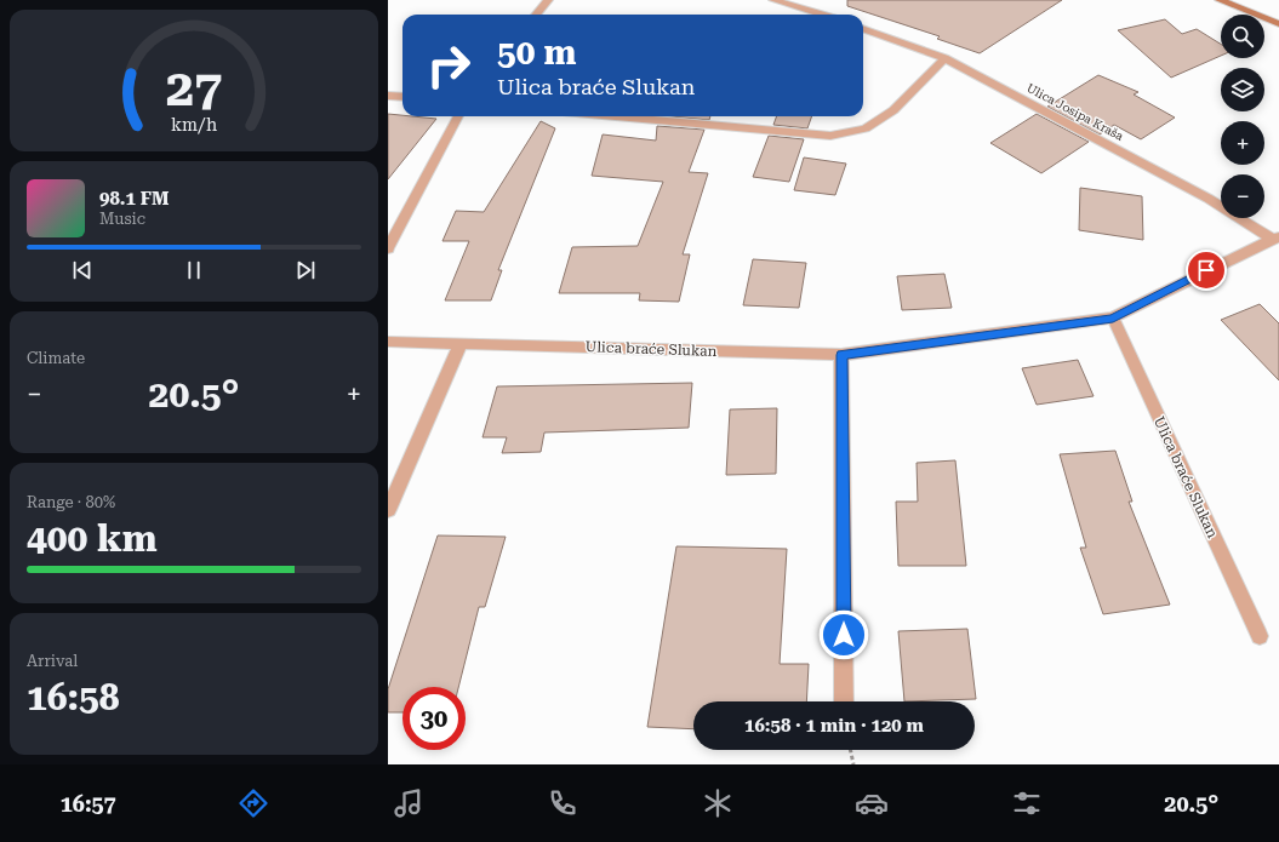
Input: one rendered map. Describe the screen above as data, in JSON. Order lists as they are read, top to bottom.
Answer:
{
  "streets": {
    "street": ["Ulica Josipa Kraša", "Ulica braće Slukan"]
  },
  "crossings": [
    ["Ulica Josipa Kraša", "Ulica braće Slukan"]
  ],
  "page": {
    "map_buttons": ["+", "−"],
    "turn": ["50 m", "Ulica braće Slukan"],
    "song": ["98.1 FM", "Music"],
    "tile": [
      "Climate",
      ["Range · 80%", "400 km"],
      ["Arrival", "16:58"]
    ],
    "heat": ["−", "20.5°", "+"],
    "limit": "30",
    "trip": "16:58 · 1 min · 120 m",
    "tabs": ["16:57", "20.5°"],
    "gauge": ["27", "km/h"]
  }
}
